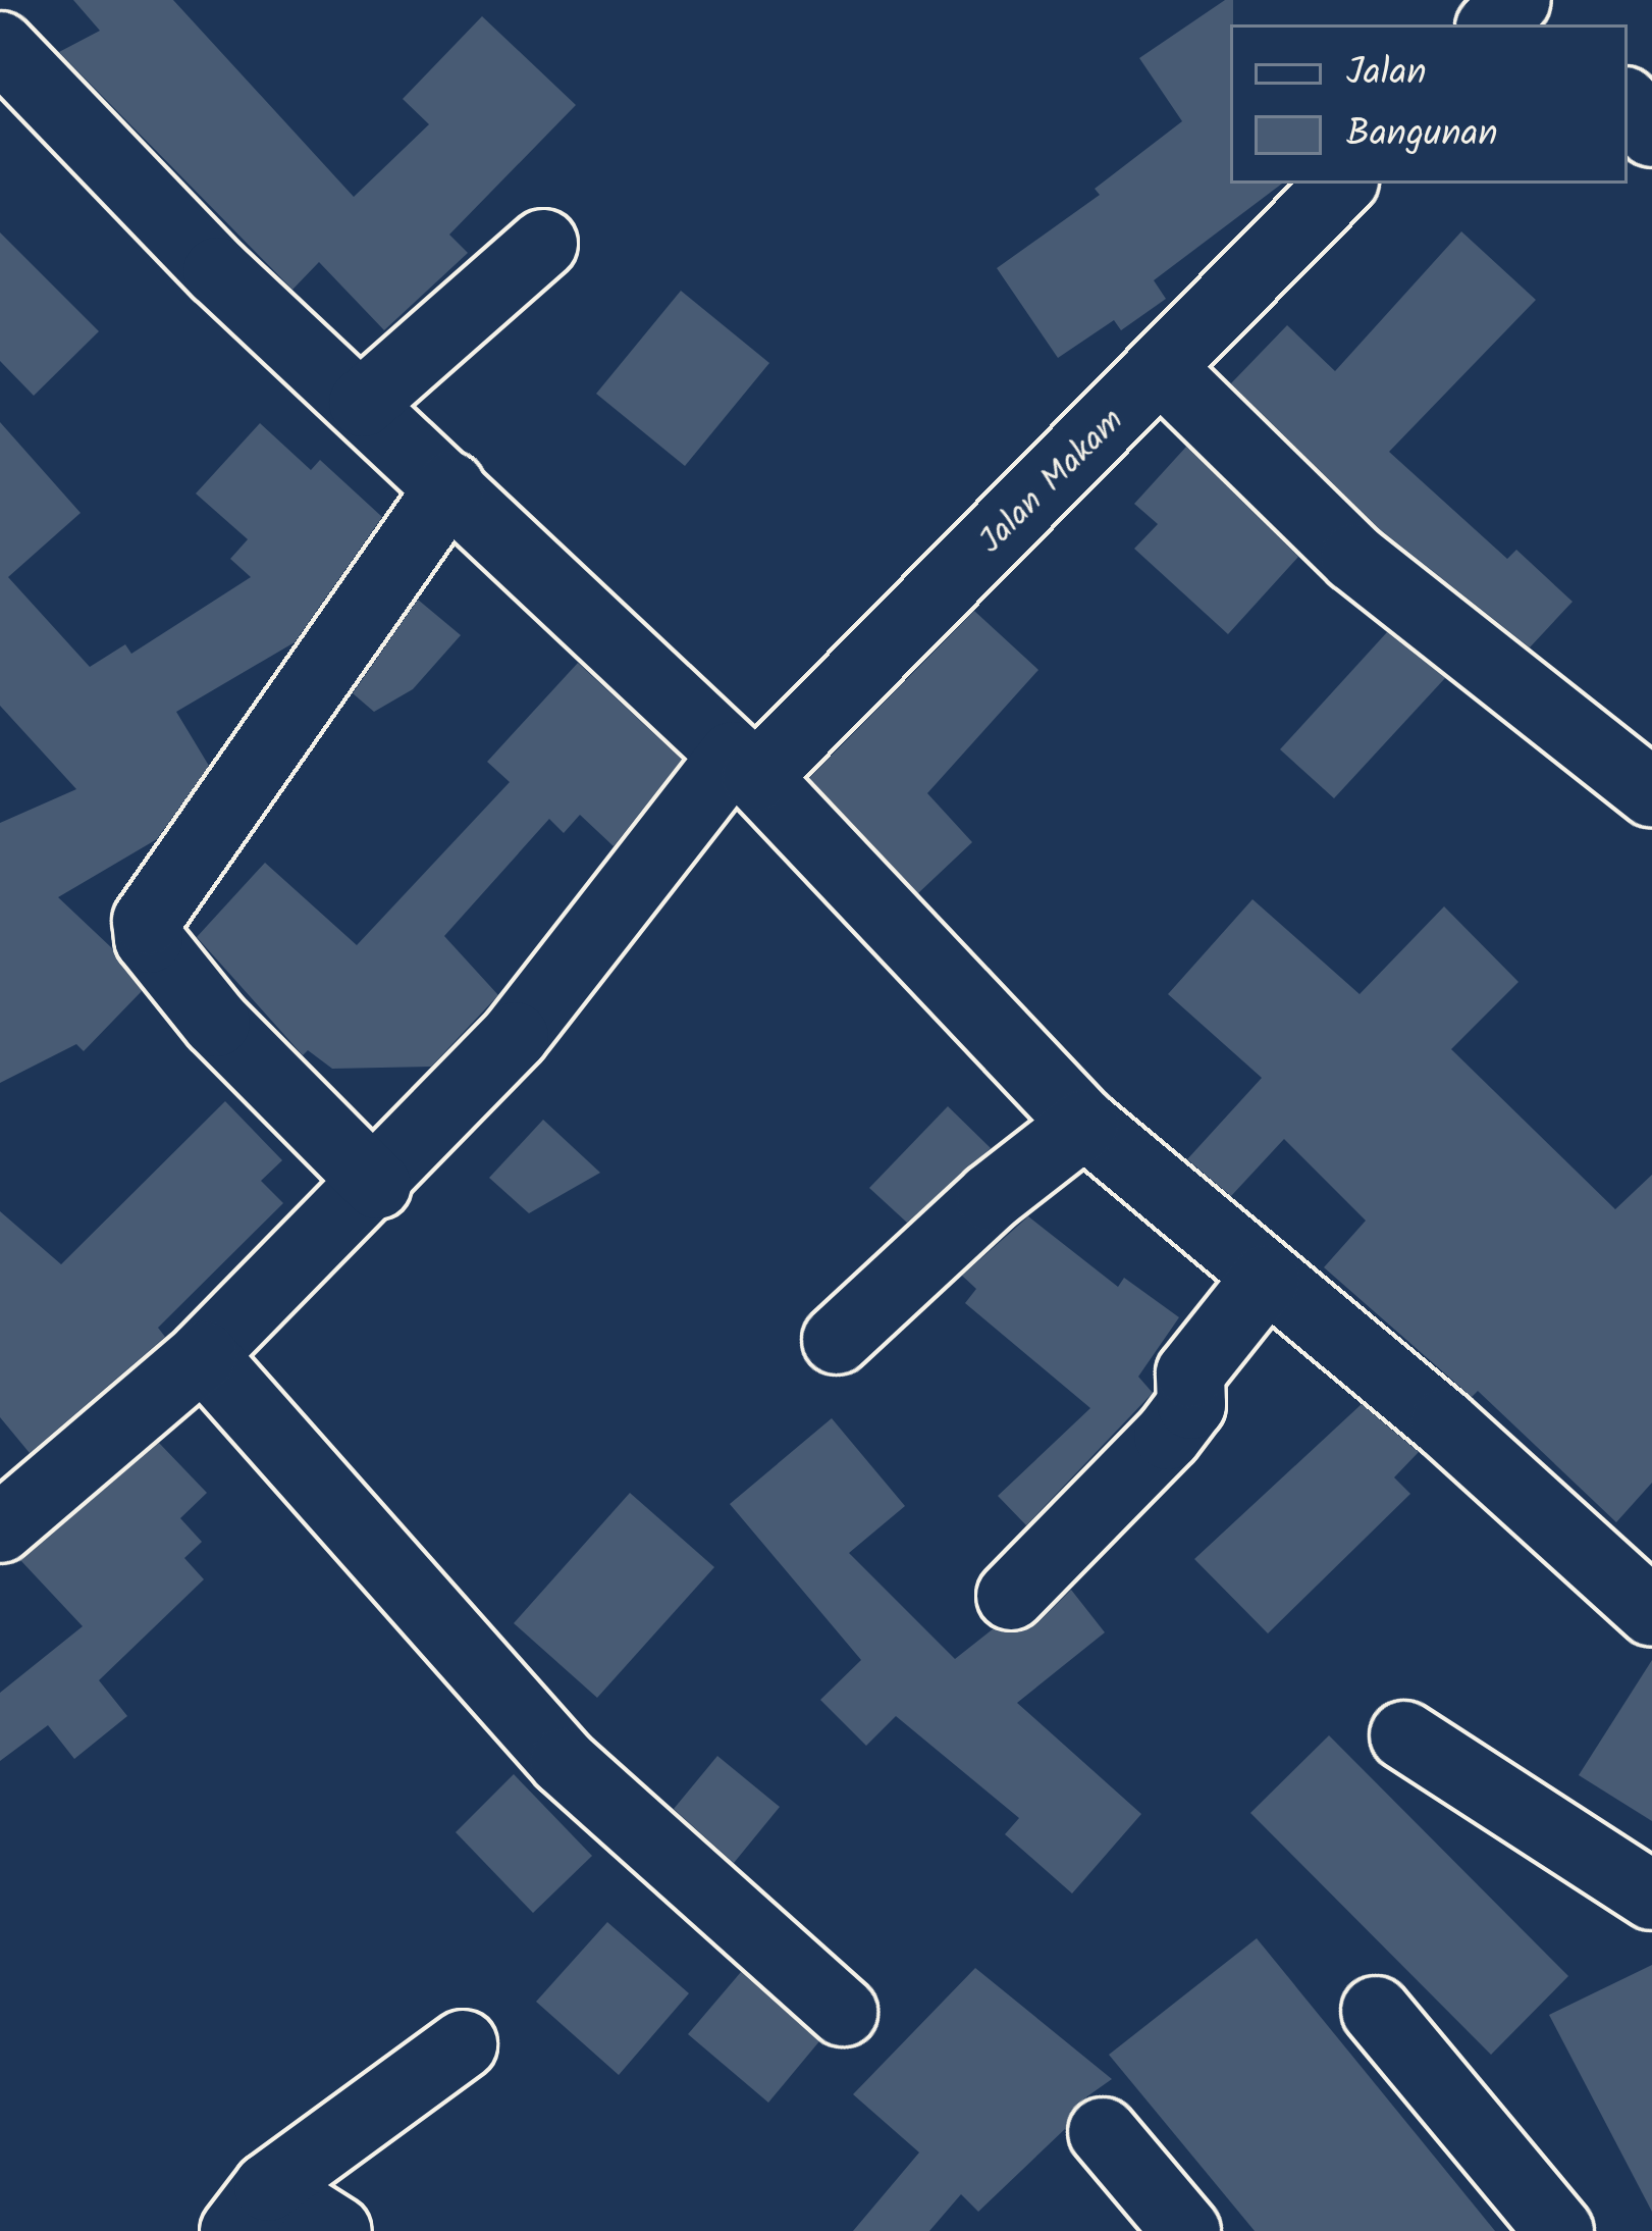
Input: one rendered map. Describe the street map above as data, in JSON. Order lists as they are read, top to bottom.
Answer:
{
  "streets": {
    "street": ["Jalan Makam"]
  },
  "legend": ["Jalan", "Bangunan"]
}
